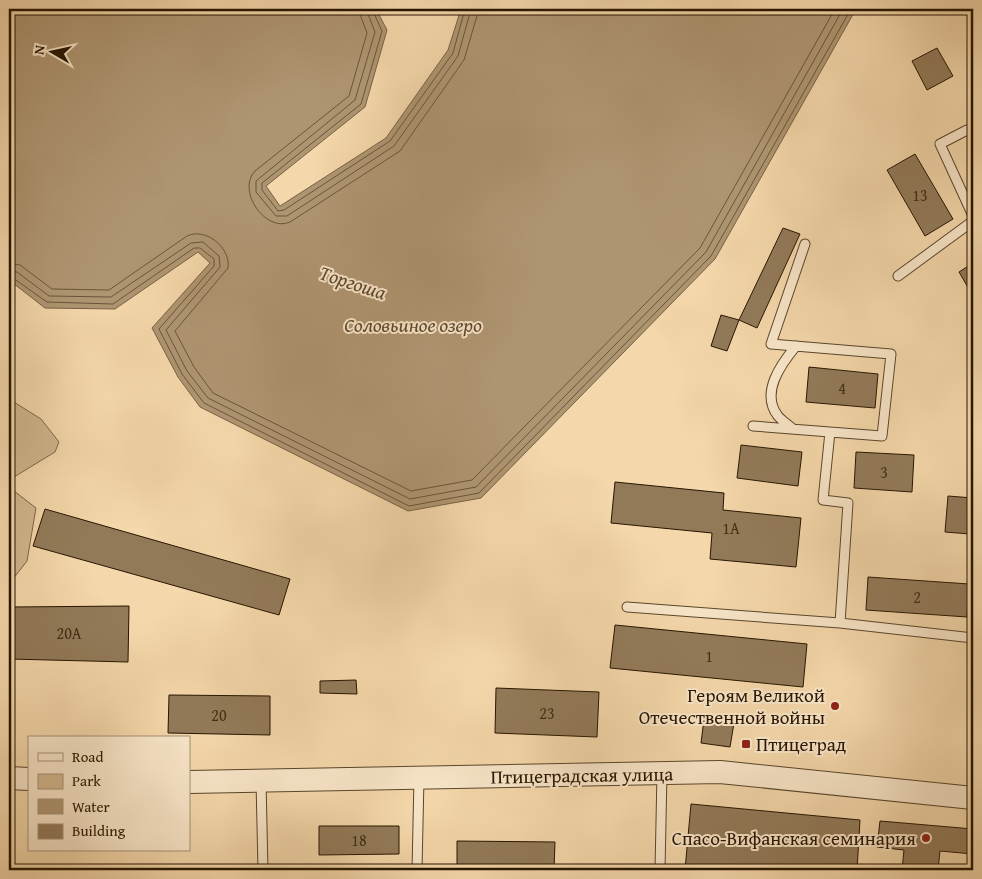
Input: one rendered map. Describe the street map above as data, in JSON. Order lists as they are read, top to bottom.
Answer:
{
  "streets": {
    "street": ["Птицеградская улица"]
  },
  "water": ["Торгоша", "Соловьиное озеро"],
  "places": {
    "other": ["Героям Великой Отечественной войны", "Спасо-Вифанская семинария"],
    "transit": ["Птицеград"]
  },
  "house_numbers": [
    "13",
    "4",
    "3",
    "1А",
    "2",
    "20А",
    "1",
    "23",
    "20",
    "18"
  ],
  "legend": [
    "Road",
    "Park",
    "Water",
    "Building"
  ],
  "north": "left"
}
